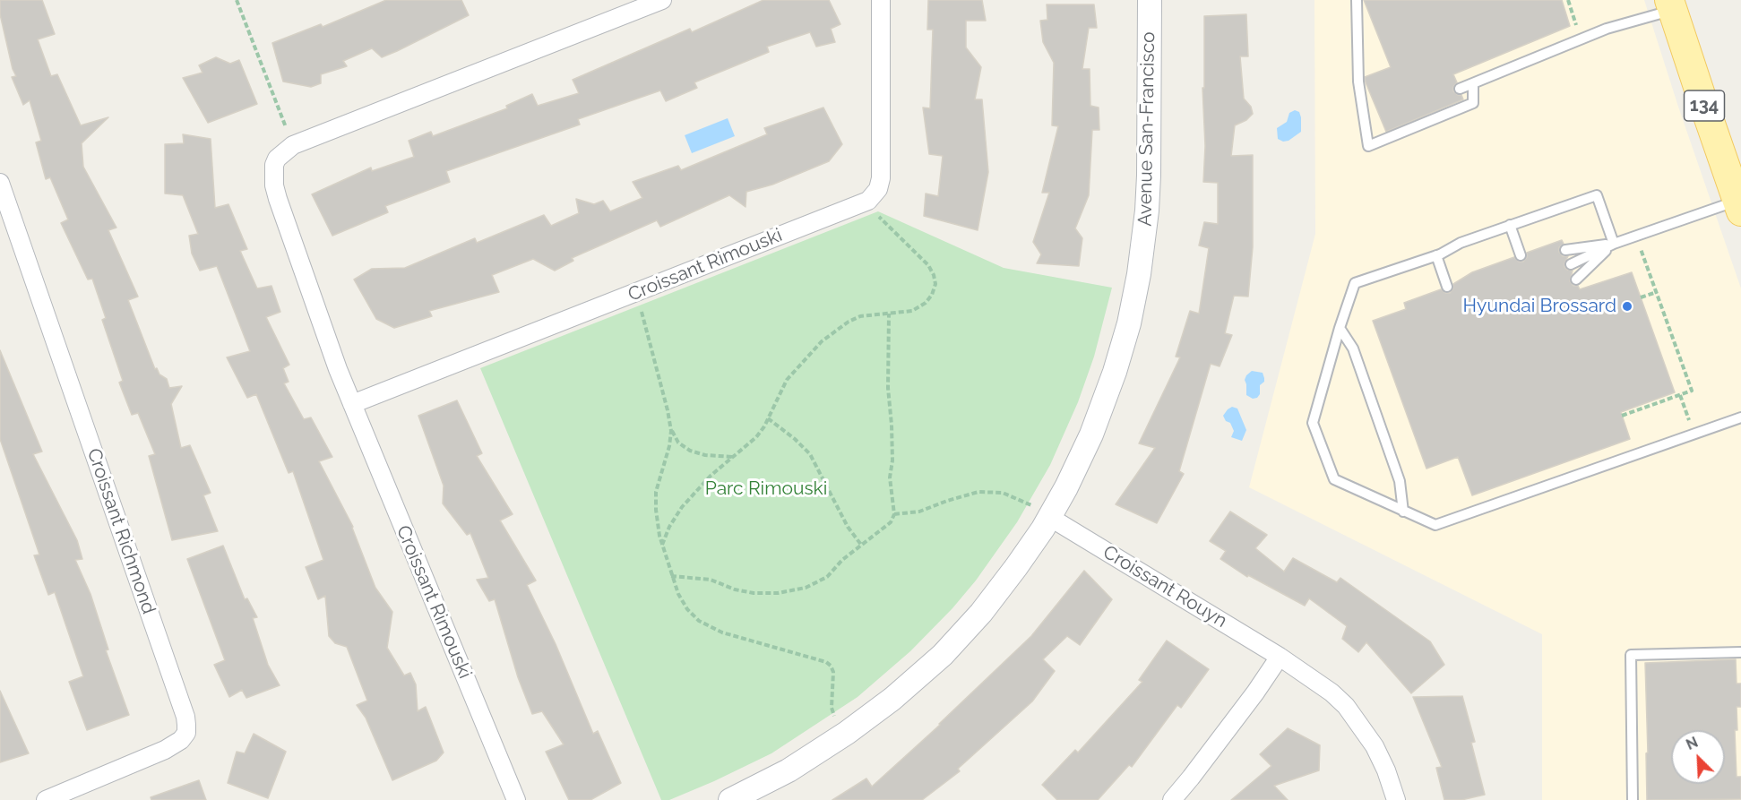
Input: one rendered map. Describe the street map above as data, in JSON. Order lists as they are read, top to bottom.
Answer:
{
  "streets": {
    "main road": ["134"],
    "street": [
      "Avenue San-Francisco",
      "Croissant Rimouski",
      "Croissant Richmond",
      "Croissant Rouyn"
    ]
  },
  "crossings": [
    ["Avenue San-Francisco", "Croissant Rouyn"]
  ],
  "parks": ["Parc Rimouski"],
  "places": ["Hyundai Brossard"],
  "north": "top left"
}
